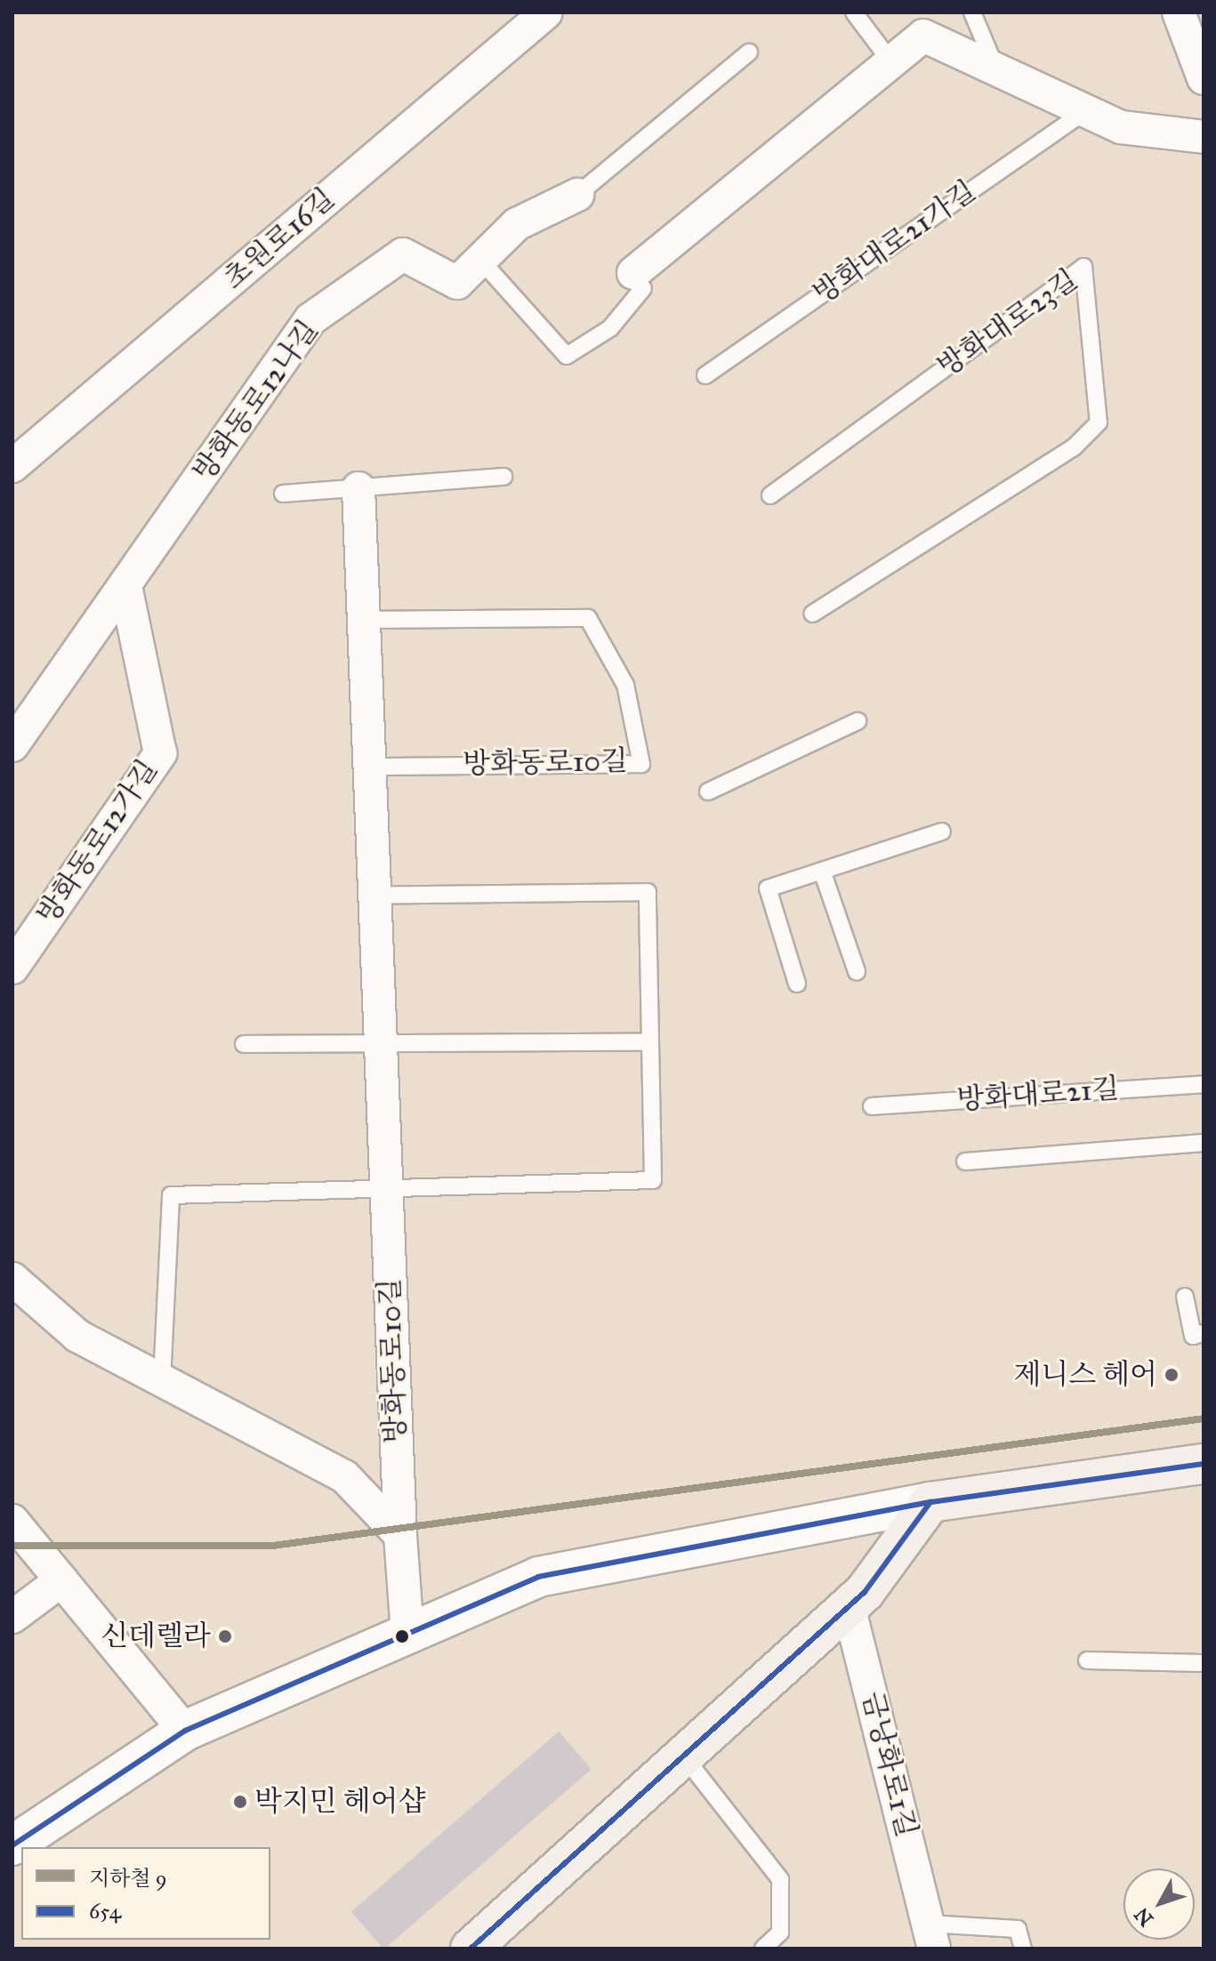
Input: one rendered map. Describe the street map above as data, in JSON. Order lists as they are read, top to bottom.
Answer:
{
  "streets": {
    "street": [
      "초원로16길",
      "방화동로12나길",
      "방화동로10길",
      "방화동로12가길",
      "금낭화로1길"
    ],
    "lane": ["방화대로21가길", "방화대로23길", "방화대로21길"]
  },
  "crossings": [
    ["방화동로12나길", "방화동로12가길"]
  ],
  "places": ["제니스 헤어", "신데렐라", "박지민 헤어샵"],
  "lines": ["metro line 9", "transit line 654"],
  "legend": ["지하철 9", "654"],
  "north": "bottom left"
}
